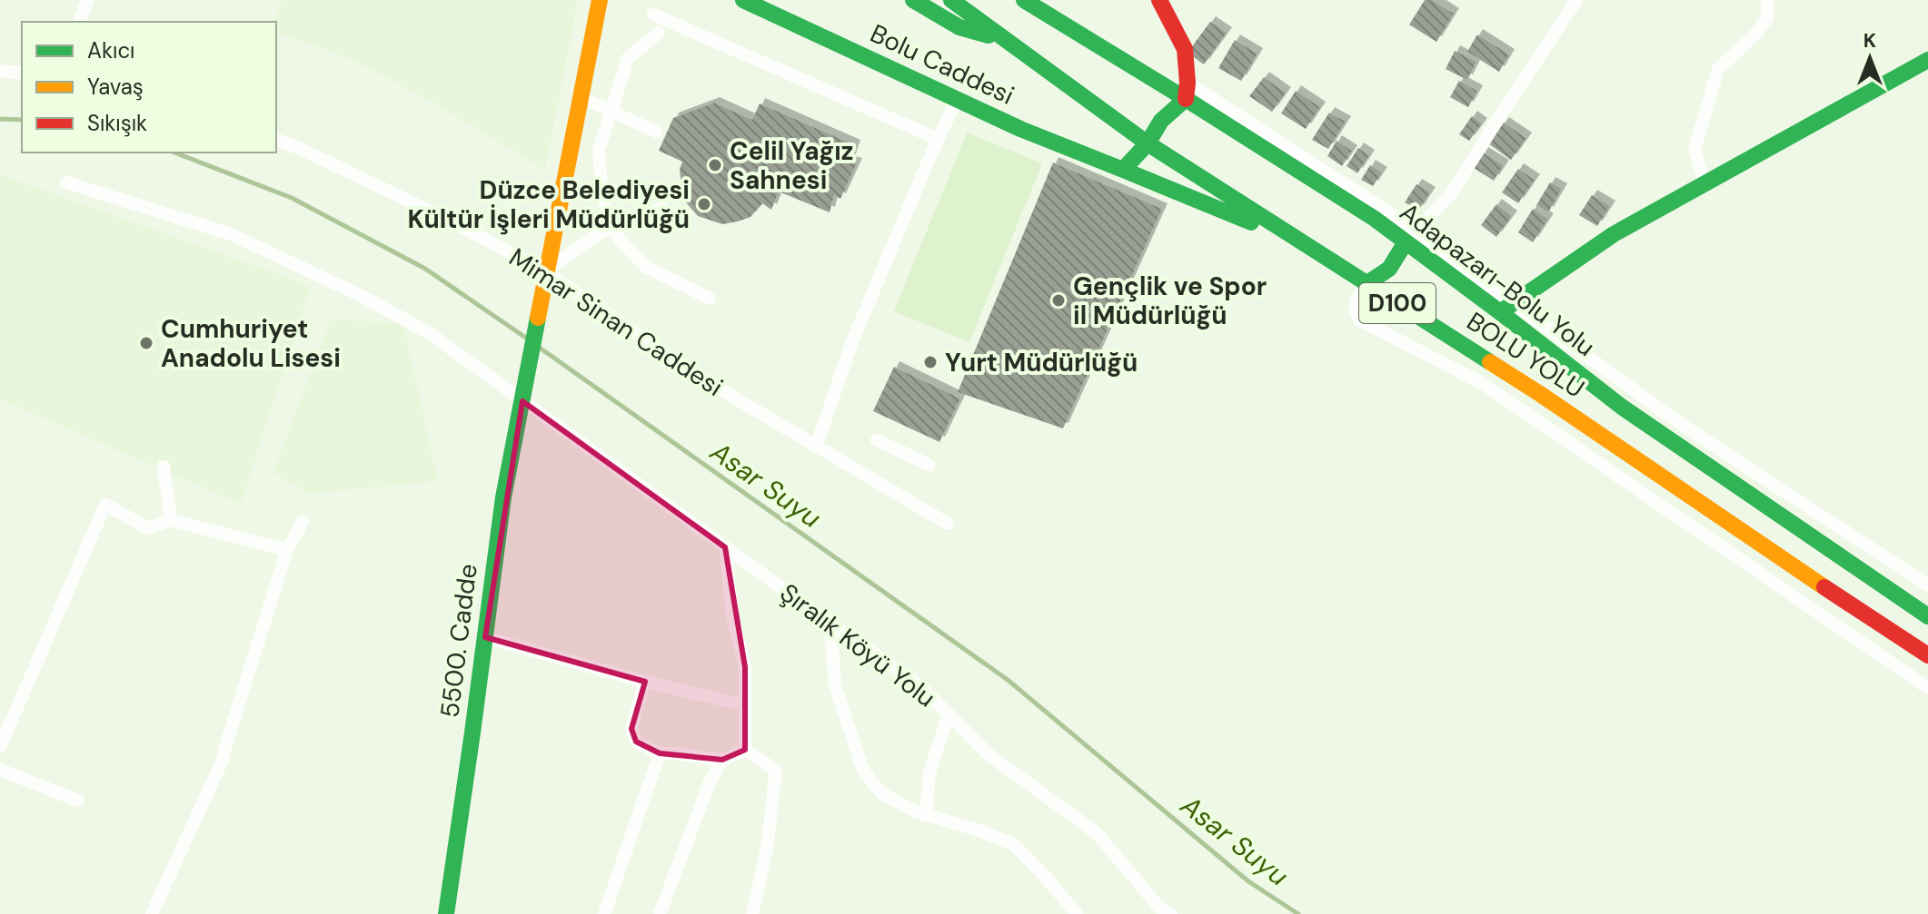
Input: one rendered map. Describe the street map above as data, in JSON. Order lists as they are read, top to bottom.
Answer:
{
  "streets": {
    "main road": [
      "Bolu Caddesi",
      "Adapazarı-Bolu Yolu",
      "D100",
      "BOLU YOLU",
      "5500. Cadde"
    ],
    "street": ["Mimar Sinan Caddesi", "Şıralık Köyü Yolu"]
  },
  "crossings": [
    ["Bolu Caddesi", "BOLU YOLU"],
    ["Mimar Sinan Caddesi", "5500. Cadde"],
    ["5500. Cadde", "Şıralık Köyü Yolu"]
  ],
  "water": ["Asar Suyu"],
  "places": [
    "Celil Yağız Sahnesi",
    "Düzce Belediyesi Kültür İşleri Müdürlüğü",
    "Gençlik ve Spor il Müdürlüğü",
    "Cumhuriyet Anadolu Lisesi",
    "Yurt Müdürlüğü"
  ],
  "legend": ["Akıcı", "Yavaş", "Sıkışık"],
  "north": "top"
}
